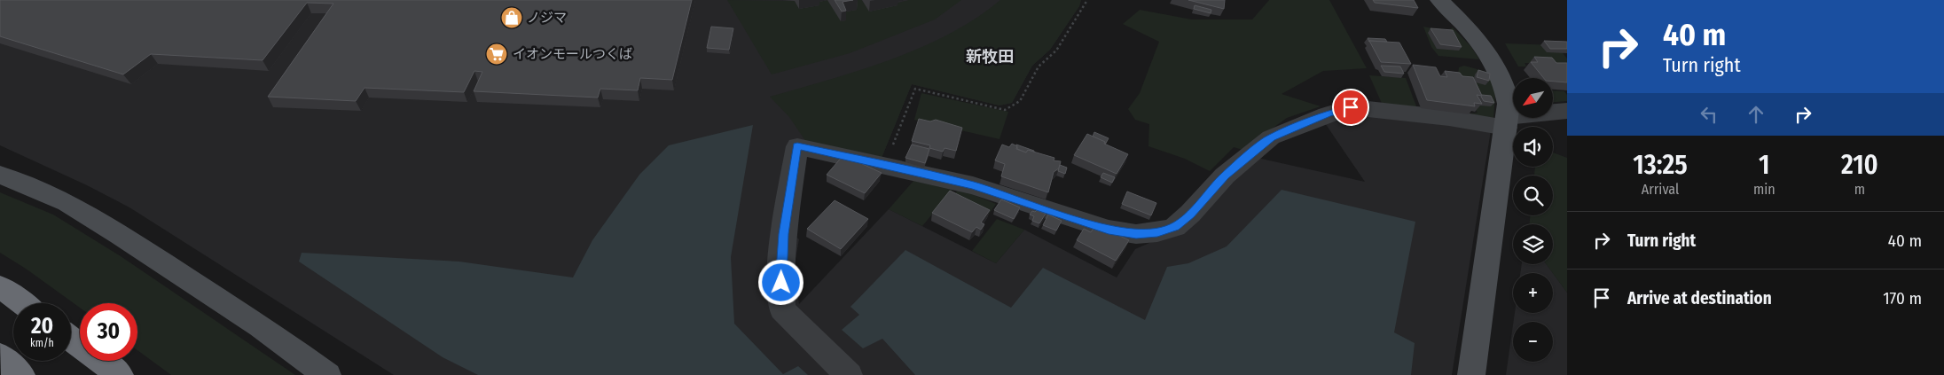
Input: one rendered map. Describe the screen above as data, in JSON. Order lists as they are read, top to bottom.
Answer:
{
  "districts": ["新牧田"],
  "places": {
    "shop": ["ノジマ"],
    "supermarket": ["イオンモールつくば"]
  },
  "north": "bottom left",
  "page": {
    "turn": ["40 m", "Turn right"],
    "map_buttons": ["+", "−"],
    "eta": [
      "13:25",
      "Arrival",
      "1",
      "min",
      "210",
      "m"
    ],
    "list": [
      {
        "name": "Turn right",
        "value": "40 m"
      },
      {
        "name": "Arrive at destination",
        "value": "170 m"
      }
    ],
    "speed": "20 km/h",
    "limit": "30"
  }
}
